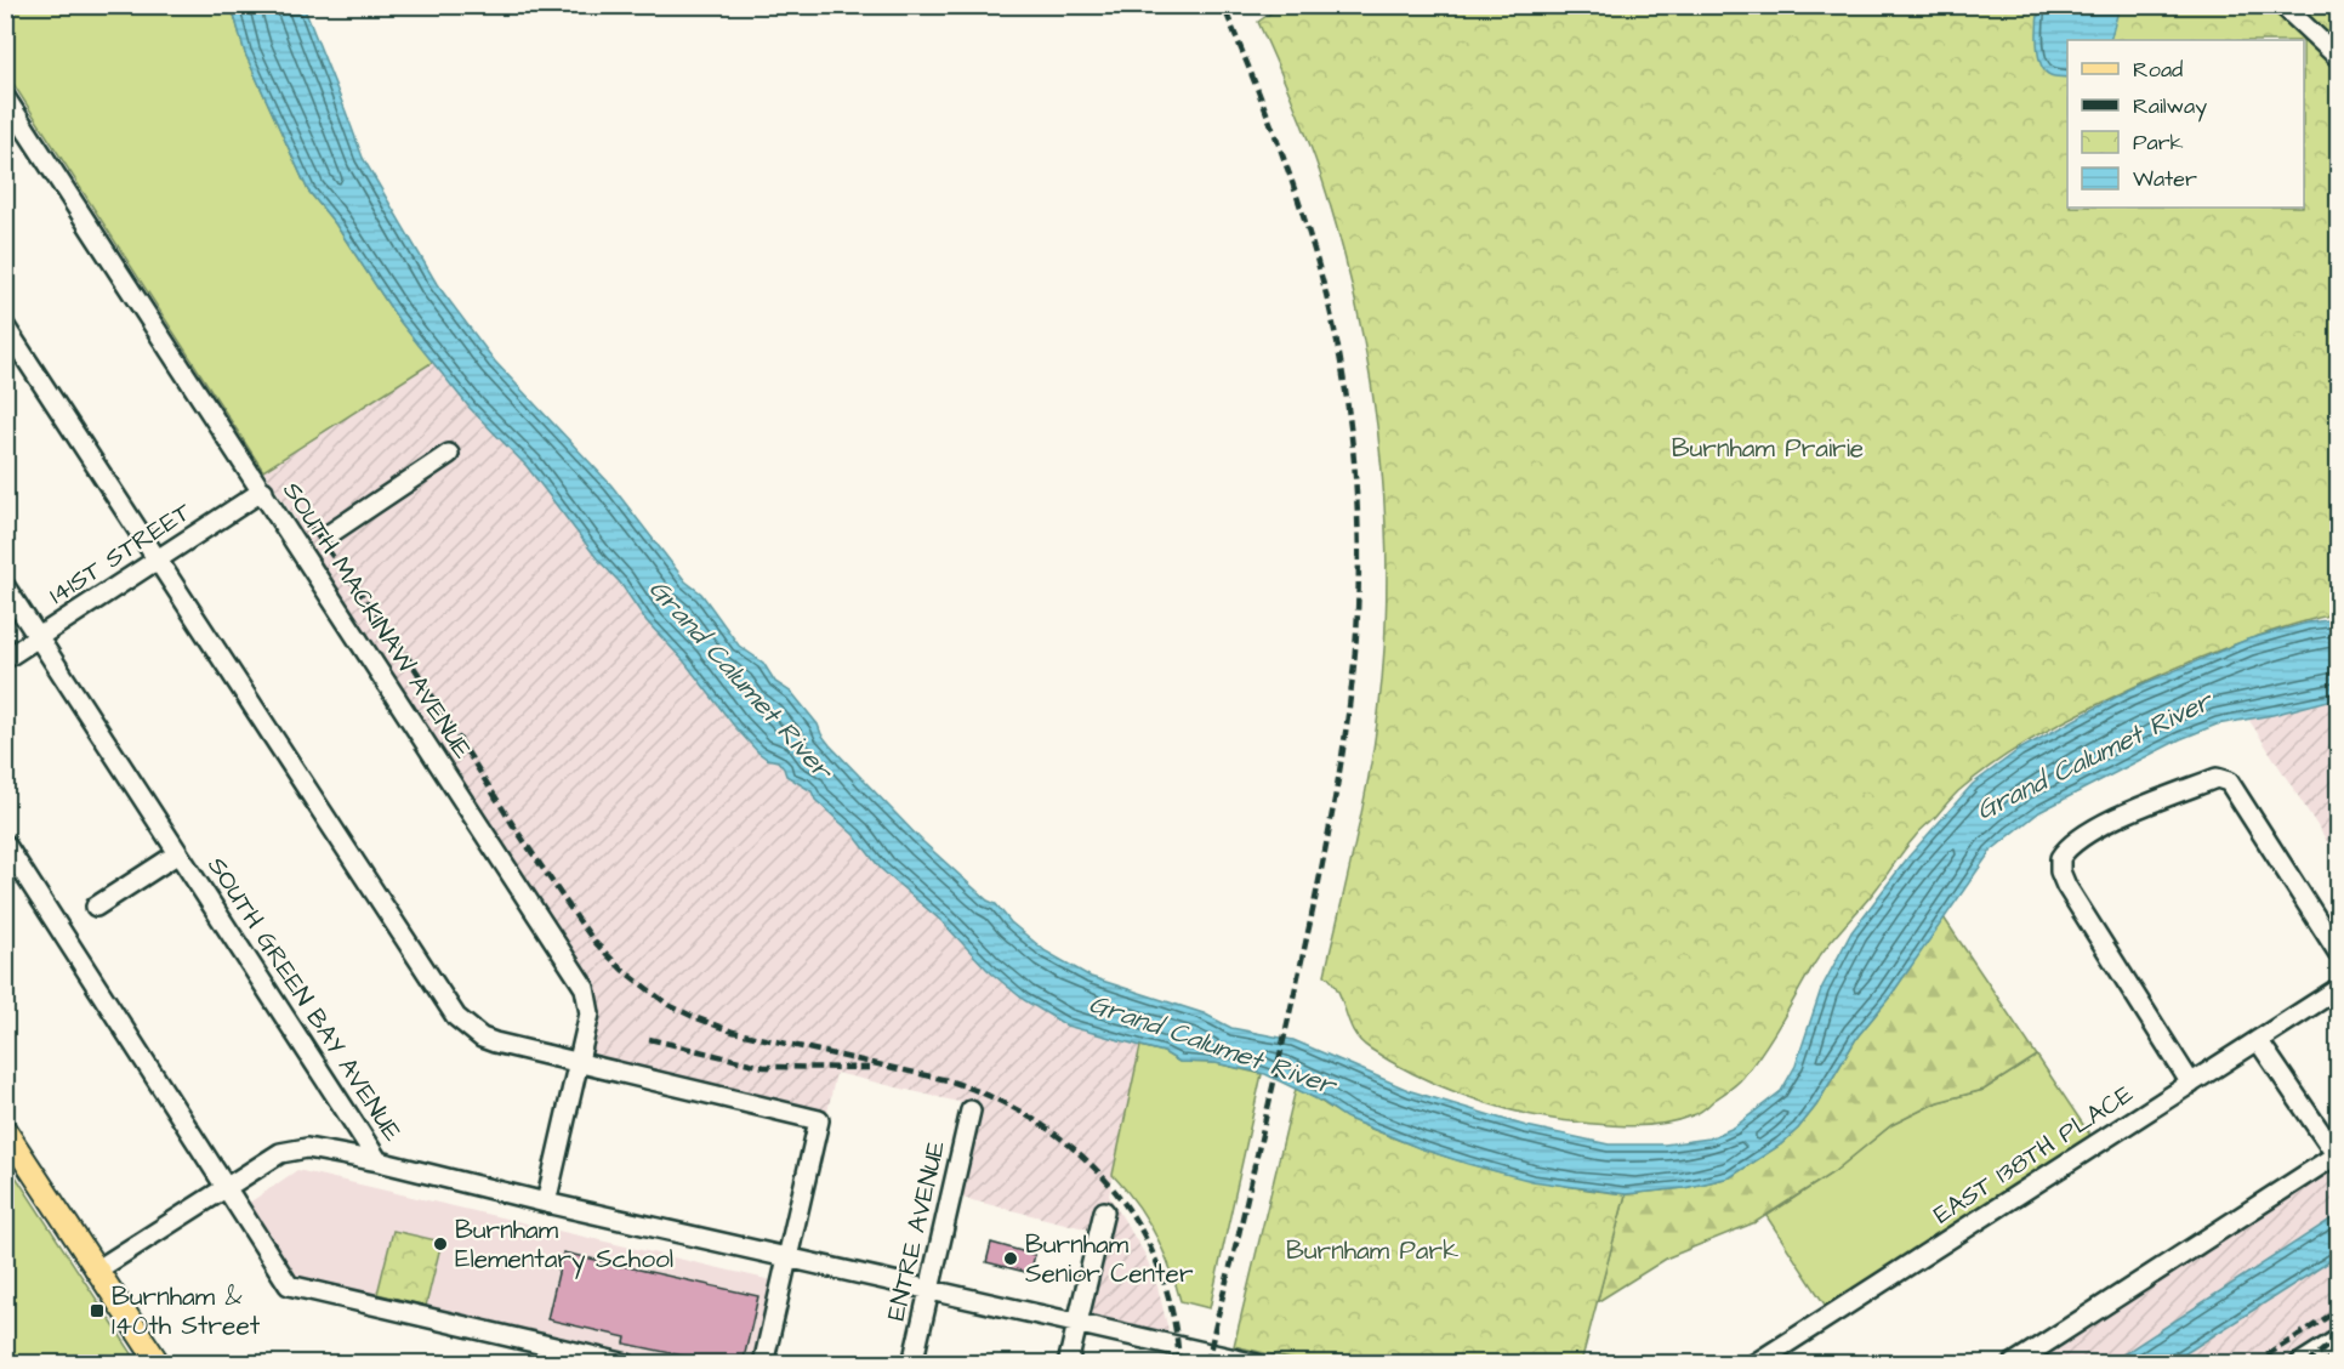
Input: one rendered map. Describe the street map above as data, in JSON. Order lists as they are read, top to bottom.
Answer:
{
  "streets": {
    "street": [
      "141ST STREET",
      "SOUTH MACKINAW AVENUE",
      "SOUTH GREEN BAY AVENUE",
      "EAST 138TH PLACE",
      "ENTRE AVENUE"
    ]
  },
  "crossings": [
    ["141ST STREET", "SOUTH MACKINAW AVENUE"],
    ["141ST STREET", "SOUTH GREEN BAY AVENUE"],
    ["SOUTH MACKINAW AVENUE", "SOUTH GREEN BAY AVENUE"],
    ["SOUTH GREEN BAY AVENUE", "ENTRE AVENUE"]
  ],
  "water": ["Grand Calumet River"],
  "parks": ["Burnham Prairie", "Burnham Park"],
  "places": {
    "other": ["Burnham Elementary School", "Burnham Senior Center"],
    "transit": ["Burnham & 140th Street"]
  },
  "legend": [
    "Road",
    "Railway",
    "Park",
    "Water"
  ]
}
